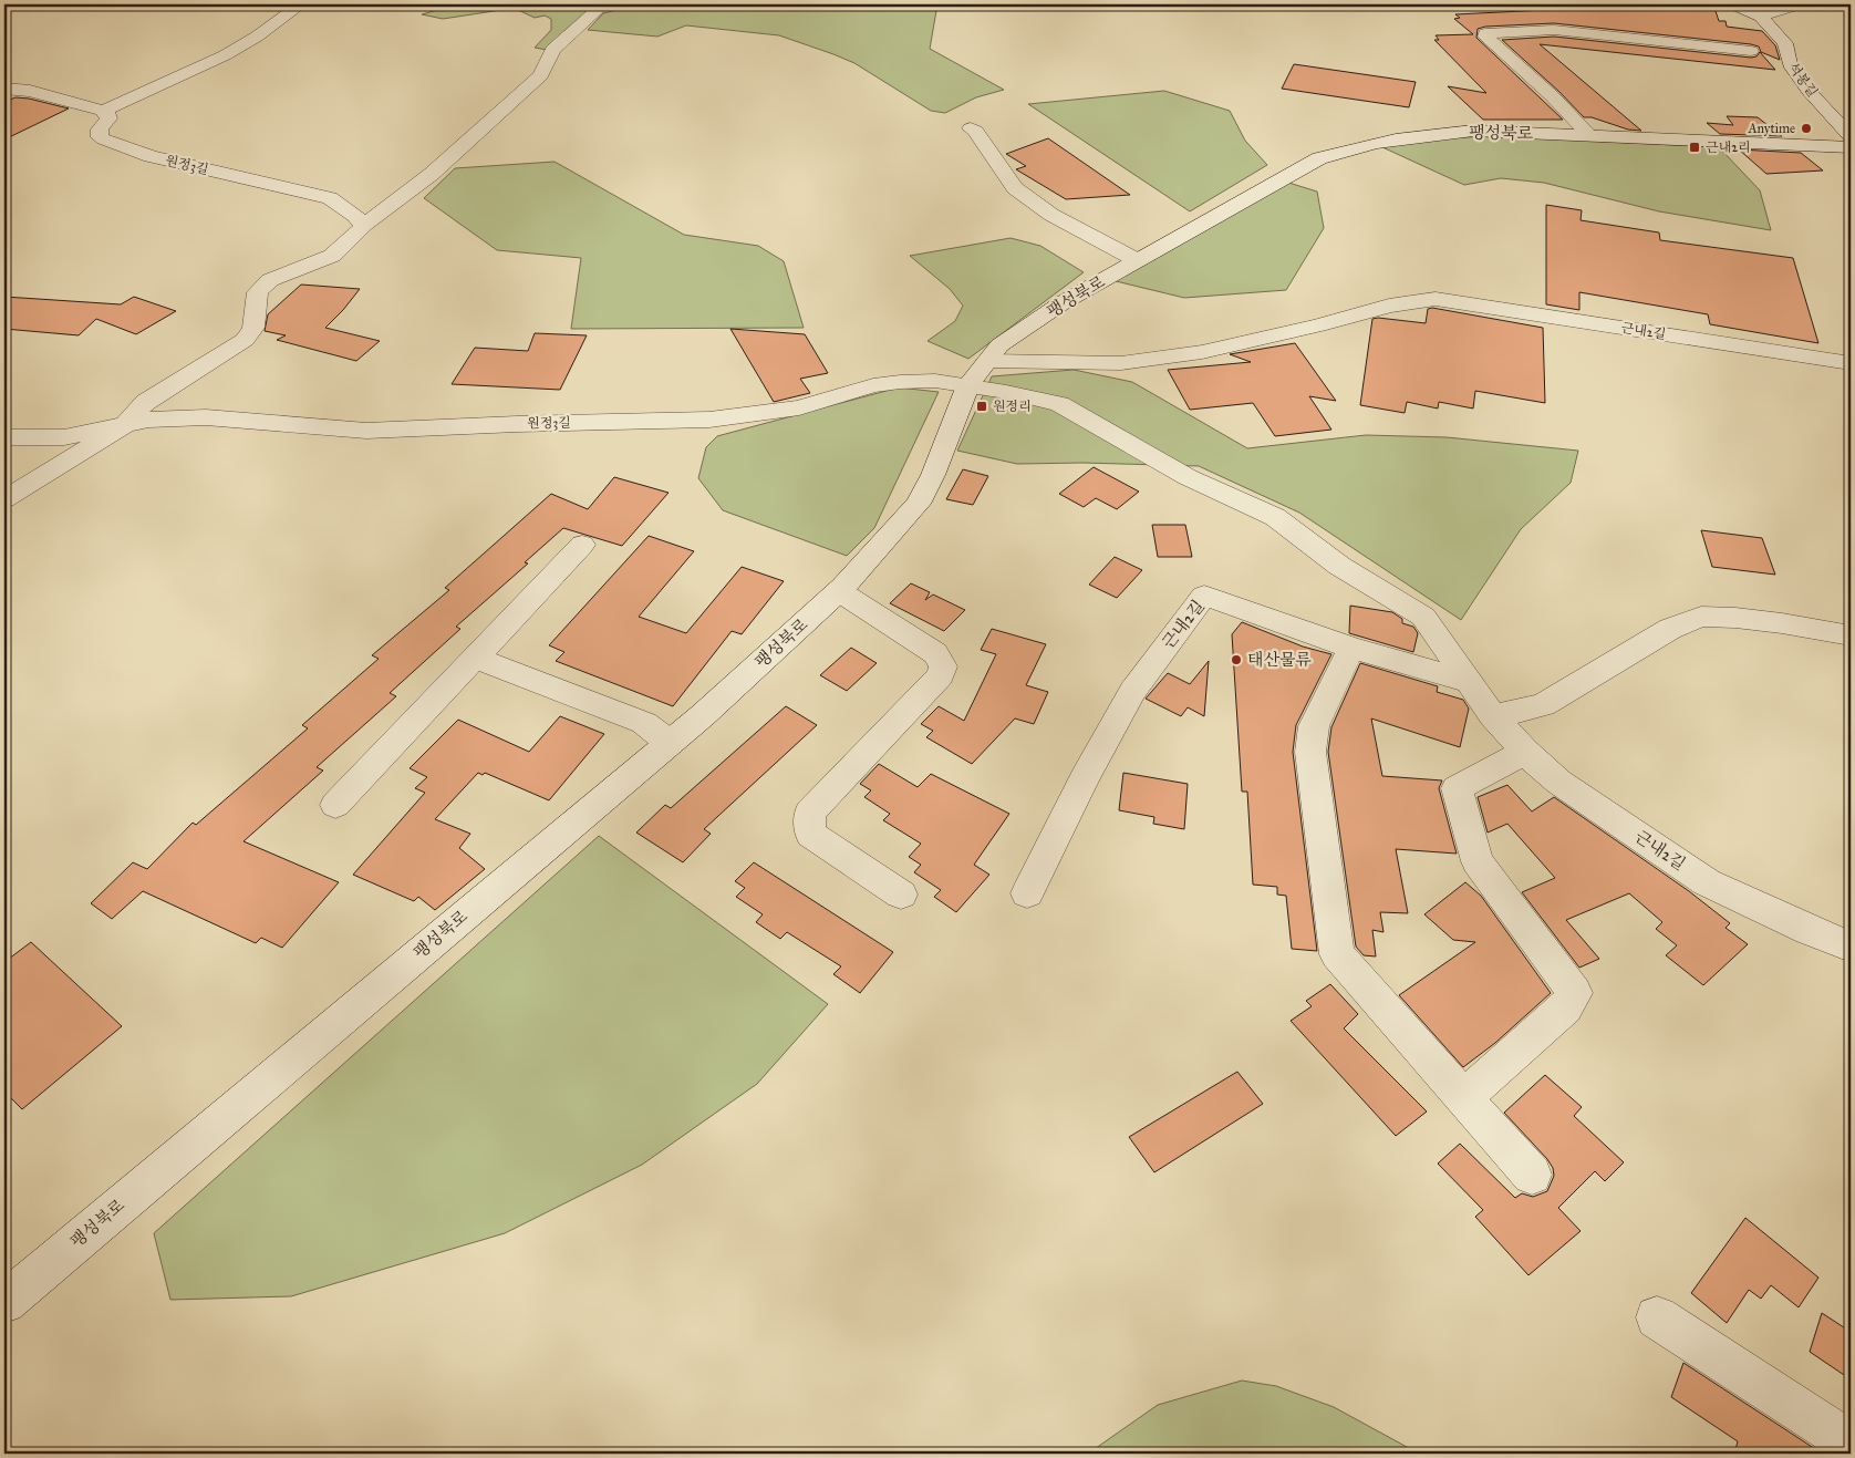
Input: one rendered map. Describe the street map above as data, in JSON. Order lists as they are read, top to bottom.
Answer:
{
  "streets": {
    "street": [
      "석봉길",
      "팽성북로",
      "원정3길",
      "근내2길"
    ]
  },
  "crossings": [
    ["팽성북로", "원정3길"],
    ["팽성북로", "근내2길"],
    ["원정3길", "근내2길"]
  ],
  "places": {
    "other": ["Anytime", "태산물류"],
    "transit": ["근내2리", "원정리"]
  }
}
